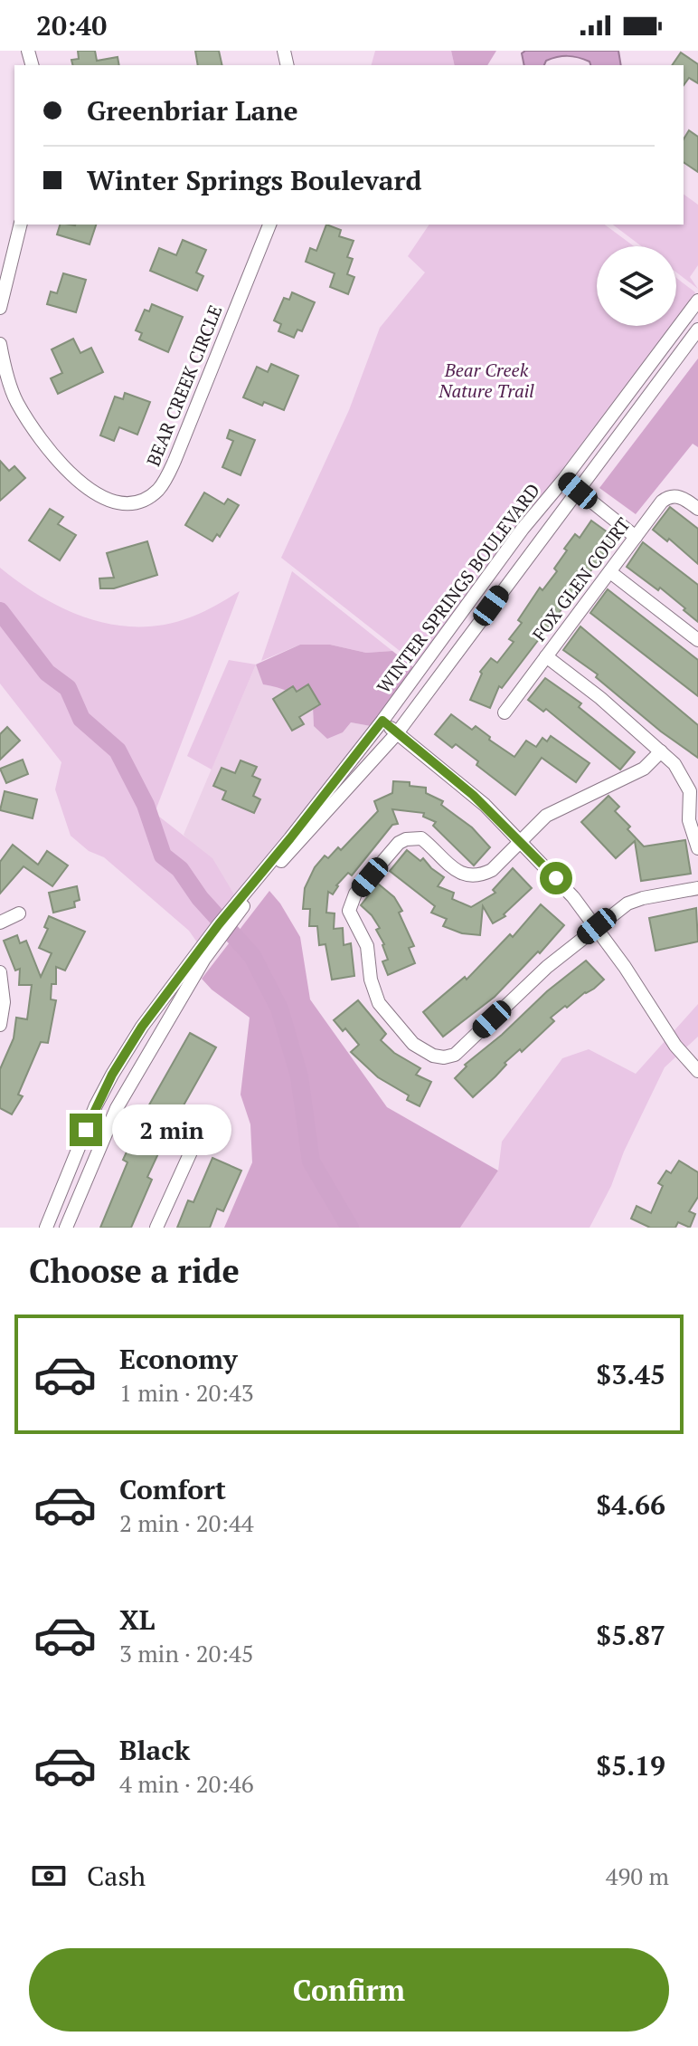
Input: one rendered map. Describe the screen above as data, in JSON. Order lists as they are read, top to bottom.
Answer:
{
  "streets": {
    "street": ["BEAR CREEK CIRCLE", "FOX GLEN COURT", "WINTER SPRINGS BOULEVARD"]
  },
  "parks": ["Bear Creek Nature Trail"],
  "page": {
    "status": "20:40",
    "banner": ["Greenbriar Lane", "Winter Springs Boulevard"],
    "bubble": "2 min",
    "heading": "Choose a ride",
    "list": [
      {
        "name": "Economy",
        "note": "1 min · 20:43",
        "value": "$3.45"
      },
      {
        "name": "Comfort",
        "note": "2 min · 20:44",
        "value": "$4.66"
      },
      {
        "name": "XL",
        "note": "3 min · 20:45",
        "value": "$5.87"
      },
      {
        "name": "Black",
        "note": "4 min · 20:46",
        "value": "$5.19"
      }
    ],
    "pay": ["Cash", "490 m"],
    "buttons": "Confirm"
  }
}
